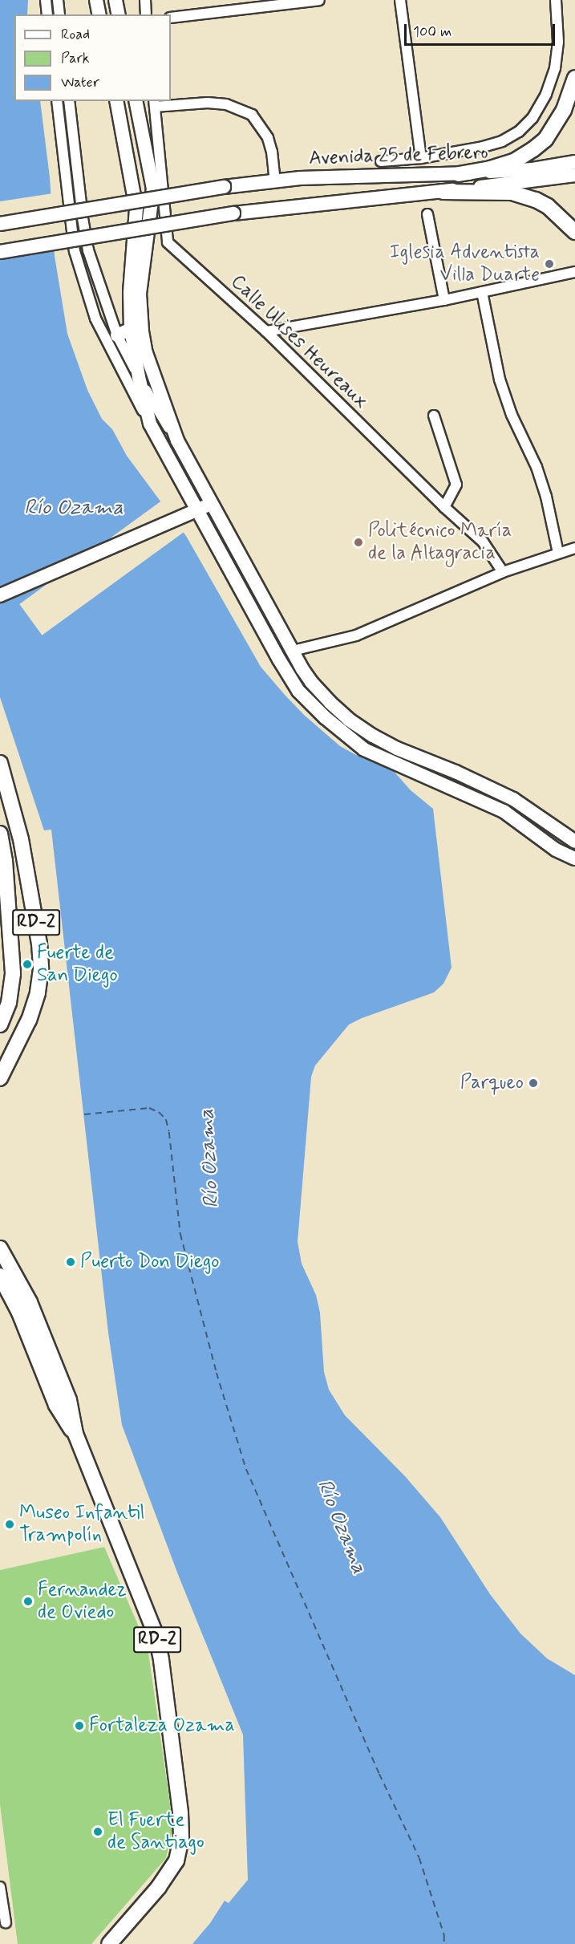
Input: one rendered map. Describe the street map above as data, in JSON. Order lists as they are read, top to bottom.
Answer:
{
  "streets": {
    "main road": ["Avenida 25 de Febrero", "RD-2"],
    "street": ["Calle Ulises Heureaux"]
  },
  "water": ["Río Ozama"],
  "places": [
    "Iglesia Adventista Villa Duarte",
    "Politécnico María de la Altagracia",
    "Fuerte de San Diego",
    "Parqueo",
    "Puerto Don Diego",
    "Museo Infantil Trampolín",
    "Fernandez de Oviedo",
    "Fortaleza Ozama",
    "El Fuerte de Santiago"
  ],
  "legend": ["Road", "Park", "Water"],
  "scale_bar": "100 m"
}
